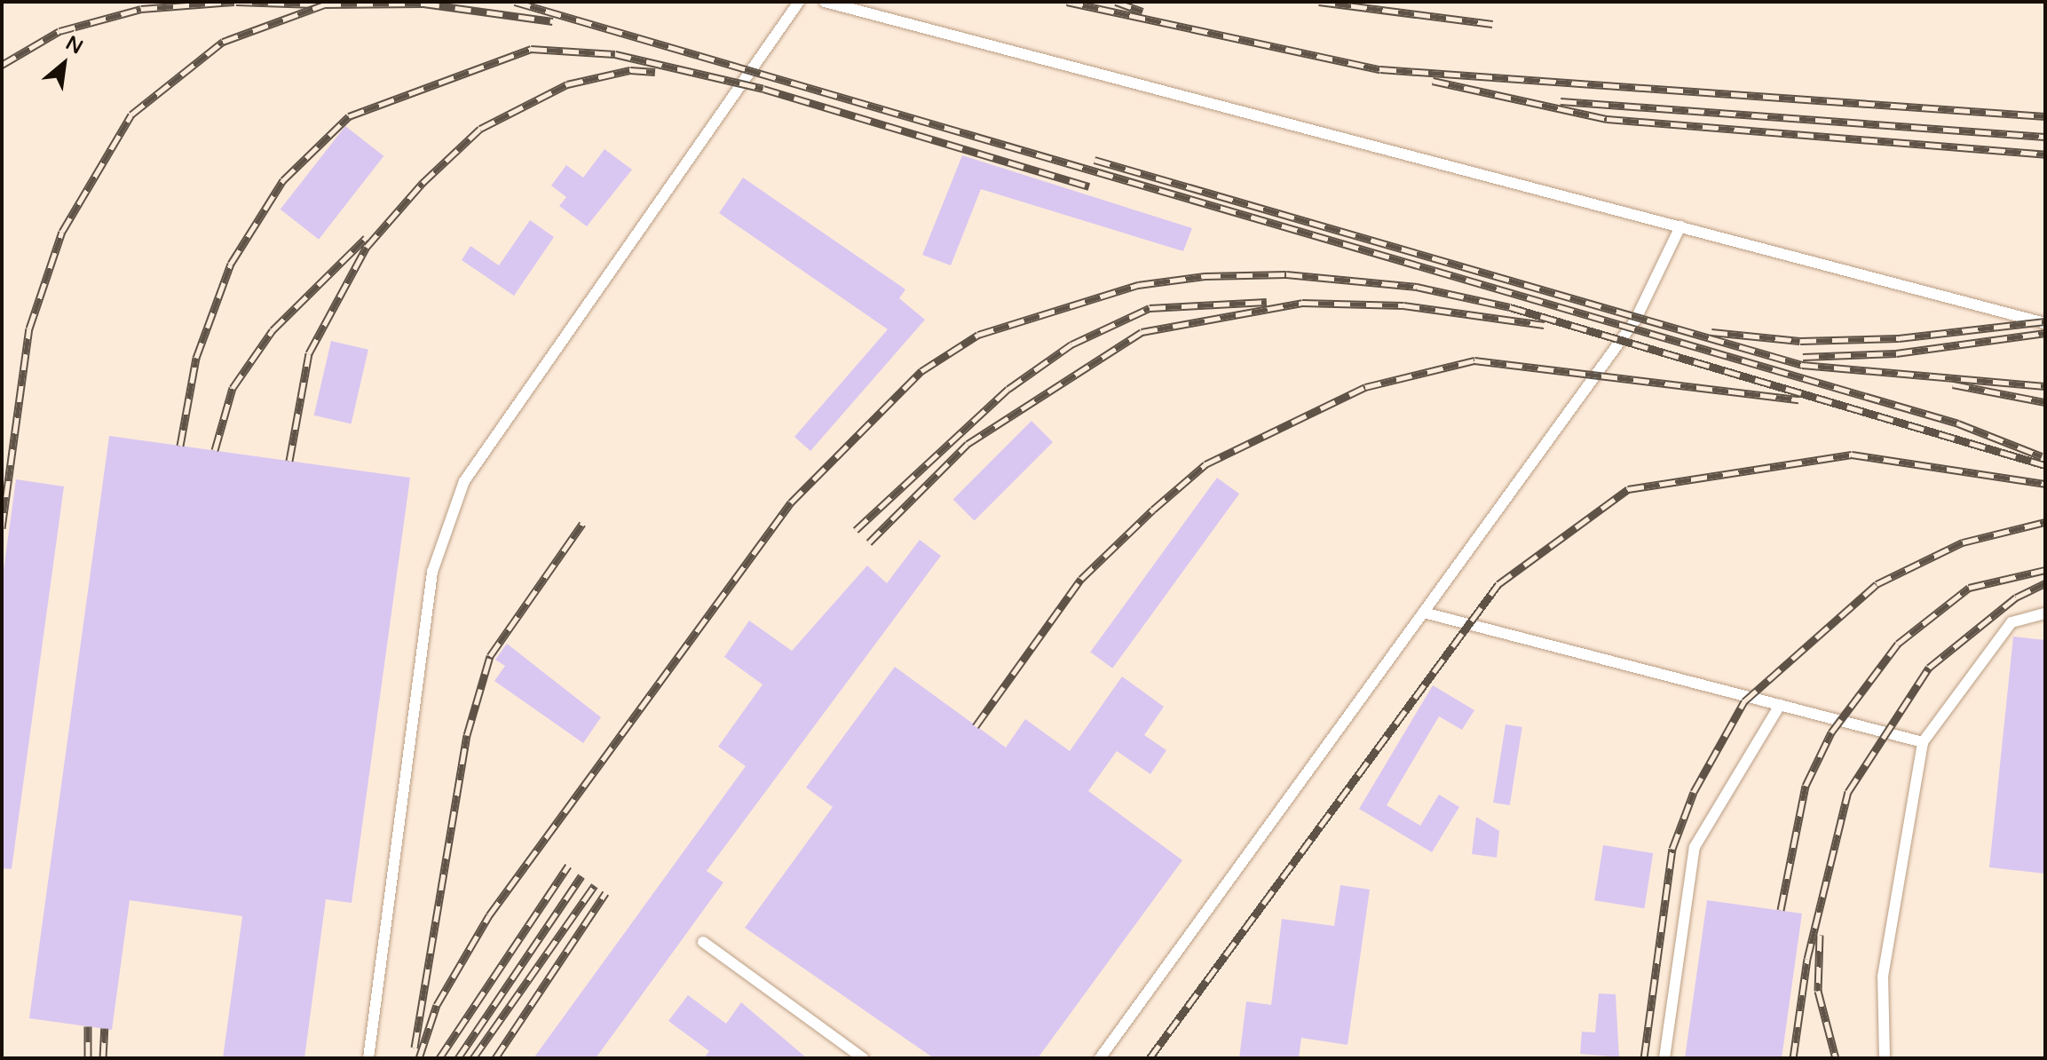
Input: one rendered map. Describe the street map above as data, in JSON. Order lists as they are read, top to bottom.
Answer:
{
  "north": "top right"
}
